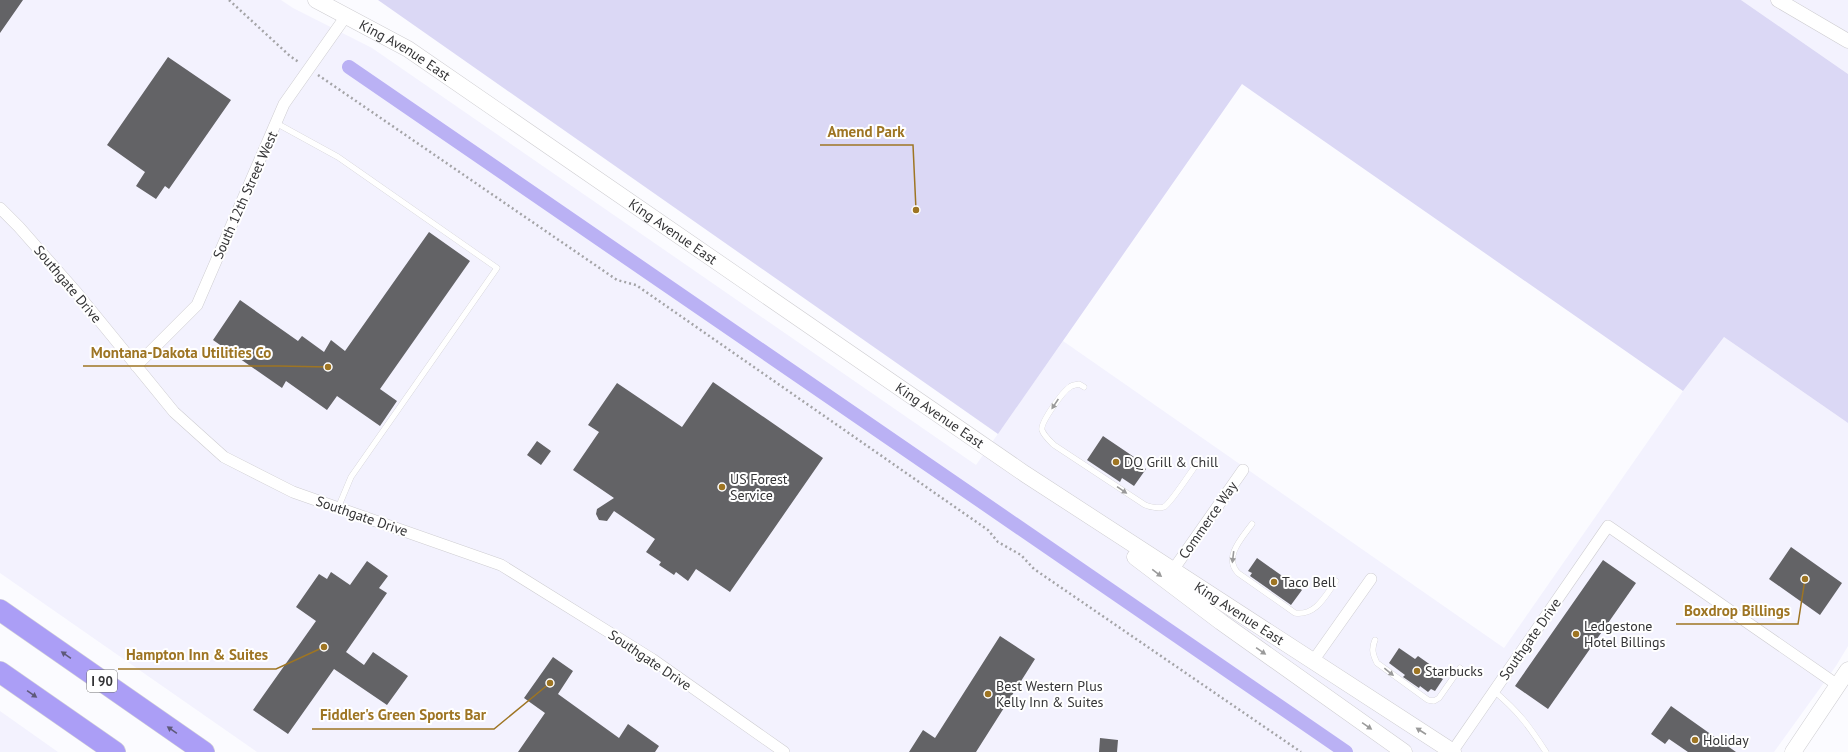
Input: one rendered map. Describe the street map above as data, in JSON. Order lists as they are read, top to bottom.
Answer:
{
  "streets": {
    "highway": ["I 90"],
    "main road": ["King Avenue East"],
    "street": ["South 12th Street West", "Southgate Drive", "Commerce Way"]
  },
  "crossings": [
    ["King Avenue East", "South 12th Street West"],
    ["King Avenue East", "Southgate Drive"],
    ["King Avenue East", "Commerce Way"],
    ["South 12th Street West", "Southgate Drive"]
  ],
  "places": [
    "Amend Park",
    "Montana-Dakota Utilities Co",
    "DQ Grill & Chill",
    "US Forest Service",
    "Boxdrop Billings",
    "Taco Bell",
    "Ledgestone Hotel Billings",
    "Hampton Inn & Suites",
    "Starbucks",
    "Fiddler's Green Sports Bar",
    "Best Western Plus Kelly Inn & Suites",
    "Holiday"
  ]
}
